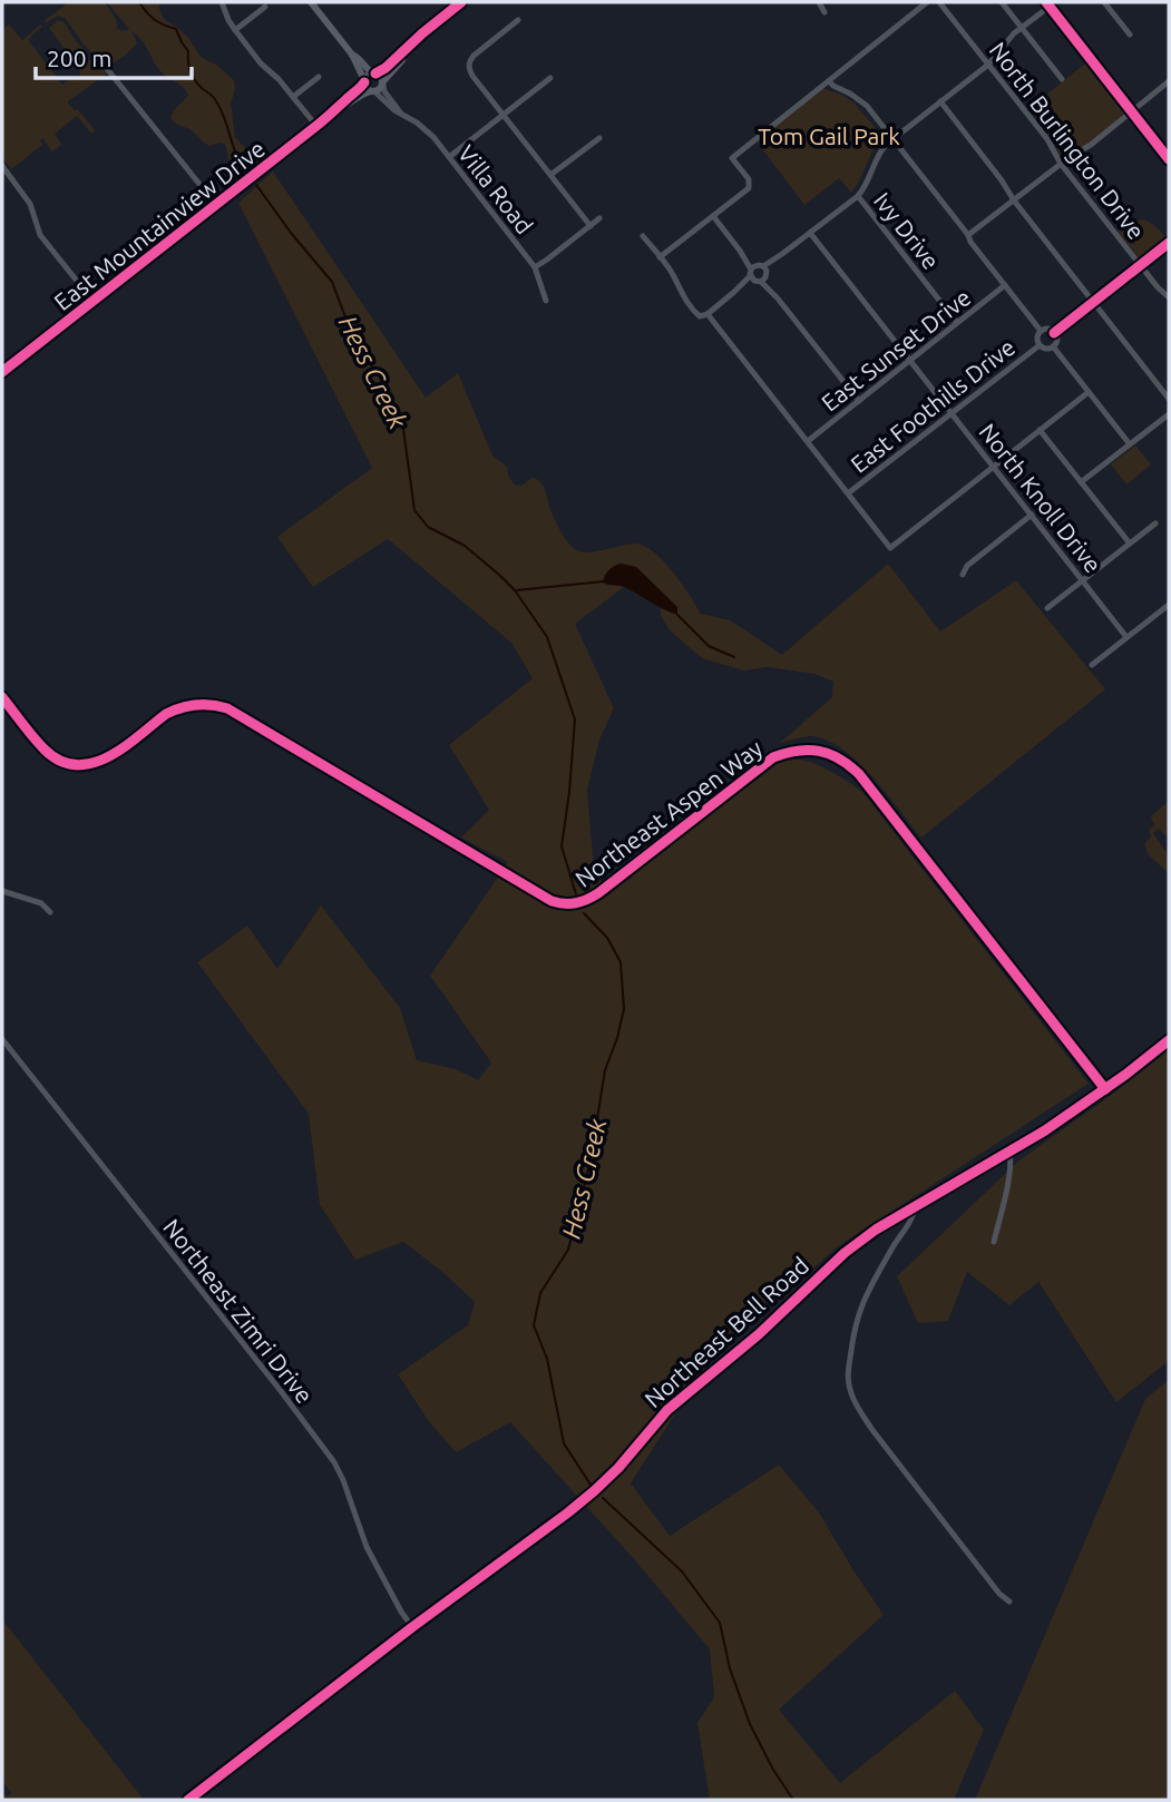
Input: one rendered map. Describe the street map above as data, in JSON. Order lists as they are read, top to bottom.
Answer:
{
  "streets": {
    "main road": ["East Mountainview Drive", "Northeast Bell Road"],
    "street": [
      "North Burlington Drive",
      "Villa Road",
      "Ivy Drive",
      "East Sunset Drive",
      "East Foothills Drive",
      "North Knoll Drive",
      "Northeast Aspen Way",
      "Northeast Zimri Drive"
    ]
  },
  "crossings": [
    ["Villa Road", "East Mountainview Drive"],
    ["Ivy Drive", "East Sunset Drive"],
    ["East Sunset Drive", "North Knoll Drive"],
    ["East Foothills Drive", "North Knoll Drive"],
    ["Northeast Aspen Way", "Northeast Bell Road"],
    ["Northeast Zimri Drive", "Northeast Bell Road"]
  ],
  "water": ["Hess Creek"],
  "parks": ["Tom Gail Park"],
  "scale_bar": "200 m"
}
